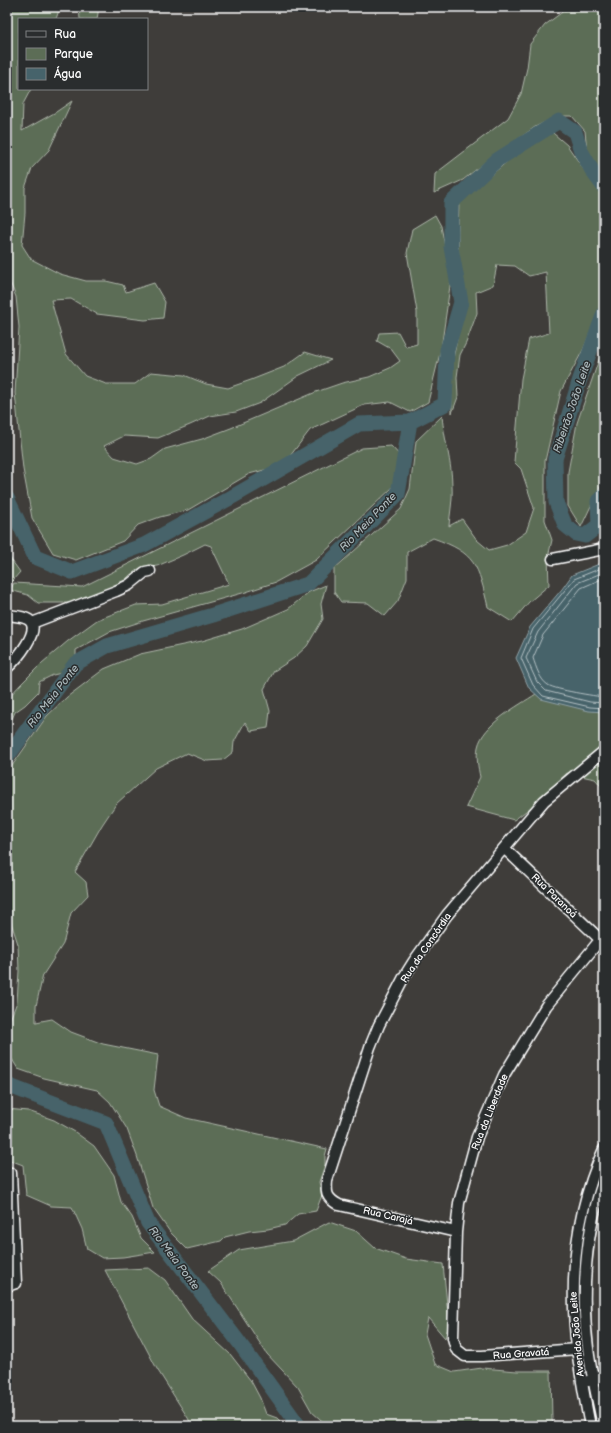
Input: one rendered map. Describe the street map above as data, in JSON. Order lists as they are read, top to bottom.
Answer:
{
  "streets": {
    "street": [
      "Rua Paranoá",
      "Rua da Concórdia",
      "Rua da Liberdade",
      "Rua Carajá",
      "Avenida João Leite",
      "Rua Gravatá"
    ]
  },
  "crossings": [
    ["Rua Paranoá", "Rua da Concórdia"],
    ["Rua Paranoá", "Rua da Liberdade"],
    ["Rua da Concórdia", "Rua Carajá"],
    ["Rua da Liberdade", "Rua Carajá"],
    ["Rua da Liberdade", "Rua Gravatá"],
    ["Avenida João Leite", "Rua Gravatá"]
  ],
  "water": ["Ribeirão João Leite", "Rio Meia Ponte"],
  "legend": ["Rua", "Parque", "Água"]
}
